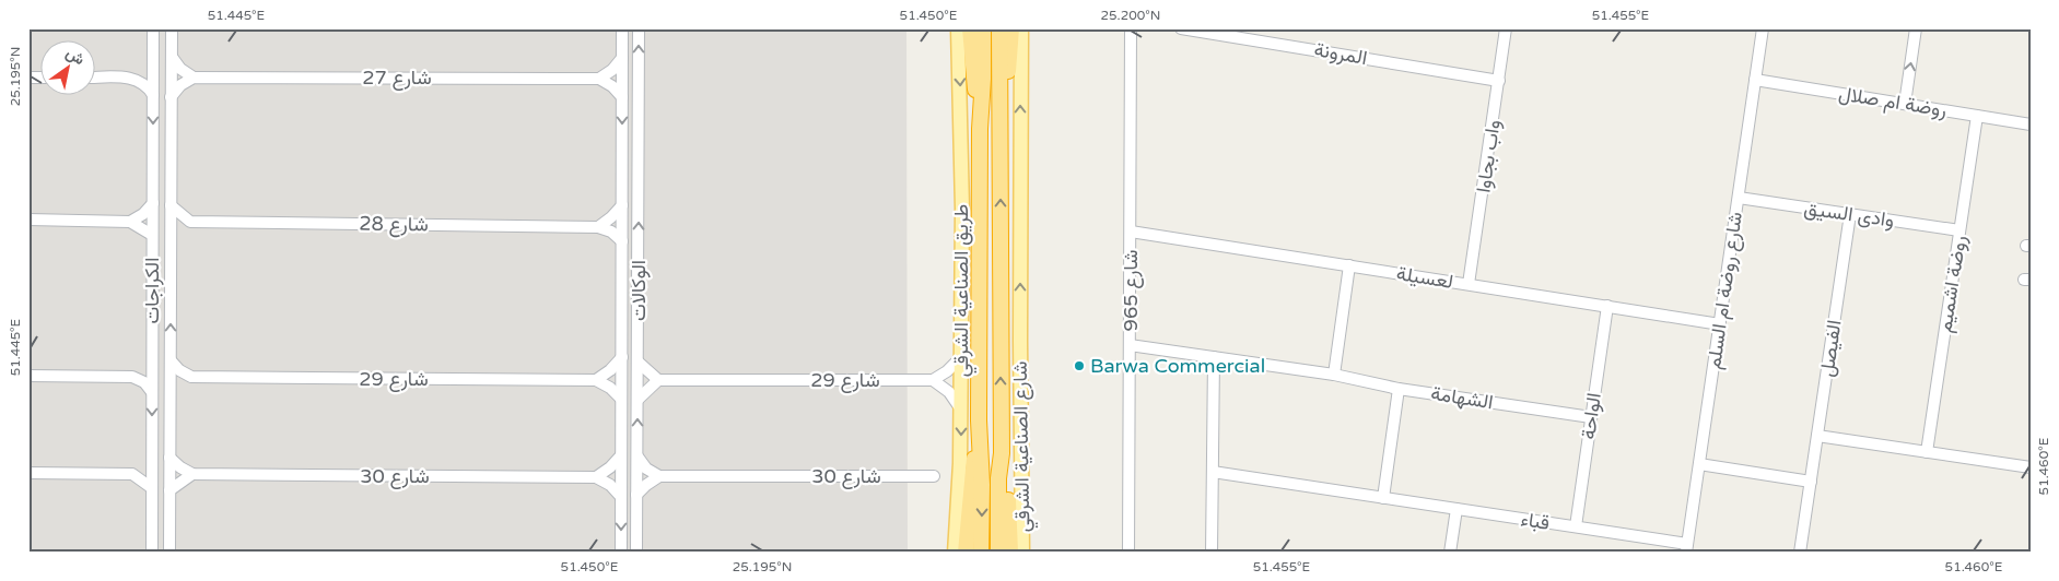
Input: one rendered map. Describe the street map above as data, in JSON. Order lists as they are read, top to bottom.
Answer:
{
  "streets": {
    "highway": ["طريق الصناعية الشرقي"],
    "main road": ["شارع الصناعية الشرقي"],
    "street": [
      "المرونة",
      "شارع 27",
      "روضة ام صلال",
      "واب بجاوا",
      "وادى السيق",
      "شارع 28",
      "لعسيلة",
      "روضة اشميم",
      "الكراجات",
      "الوكالات",
      "شارع 965",
      "شارع روضة ام السلم",
      "الفيصل",
      "شارع 29",
      "الشهامة",
      "الواحة",
      "شارع 30",
      "قباء"
    ]
  },
  "crossings": [
    ["المرونة", "واب بجاوا"],
    ["روضة ام صلال", "روضة اشميم"],
    ["روضة ام صلال", "شارع روضة ام السلم"],
    ["واب بجاوا", "لعسيلة"],
    ["وادى السيق", "روضة اشميم"],
    ["وادى السيق", "شارع روضة ام السلم"],
    ["وادى السيق", "الفيصل"],
    ["شارع 28", "الوكالات"],
    ["لعسيلة", "شارع 965"],
    ["لعسيلة", "شارع روضة ام السلم"],
    ["لعسيلة", "الواحة"],
    ["شارع 965", "الشهامة"],
    ["شارع روضة ام السلم", "قباء"],
    ["الشهامة", "الواحة"],
    ["الواحة", "قباء"]
  ],
  "one_way": ["شارع الصناعية الشرقي"],
  "places": ["Barwa Commercial"],
  "north": "top right",
  "coordinates": [
    "51.445°E",
    "51.450°E",
    "25.200°N",
    "51.455°E",
    "25.195°N",
    "51.460°E"
  ]
}
